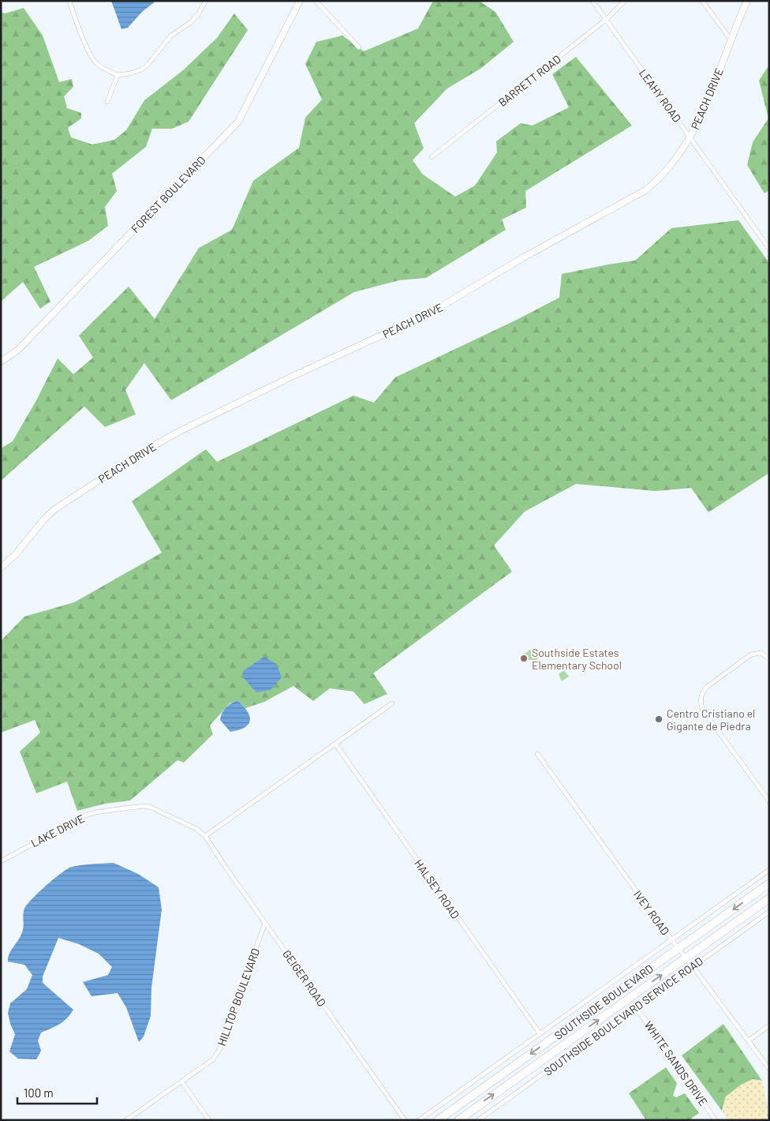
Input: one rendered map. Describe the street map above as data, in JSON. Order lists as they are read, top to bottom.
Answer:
{
  "streets": {
    "highway": ["SOUTHSIDE BOULEVARD"],
    "main road": ["PEACH DRIVE", "FOREST BOULEVARD"],
    "street": [
      "BARRETT ROAD",
      "LEAHY ROAD",
      "LAKE DRIVE",
      "HALSEY ROAD",
      "IVEY ROAD",
      "GEIGER ROAD",
      "HILLTOP BOULEVARD",
      "SOUTHSIDE BOULEVARD SERVICE ROAD",
      "WHITE SANDS DRIVE"
    ]
  },
  "crossings": [
    ["BARRETT ROAD", "LEAHY ROAD"],
    ["LEAHY ROAD", "PEACH DRIVE"],
    ["LAKE DRIVE", "GEIGER ROAD"],
    ["IVEY ROAD", "SOUTHSIDE BOULEVARD"],
    ["IVEY ROAD", "SOUTHSIDE BOULEVARD SERVICE ROAD"],
    ["GEIGER ROAD", "HILLTOP BOULEVARD"],
    ["SOUTHSIDE BOULEVARD SERVICE ROAD", "WHITE SANDS DRIVE"]
  ],
  "places": ["Southside Estates Elementary School", "Centro Cristiano el Gigante de Piedra"],
  "scale_bar": "100 m"
}
